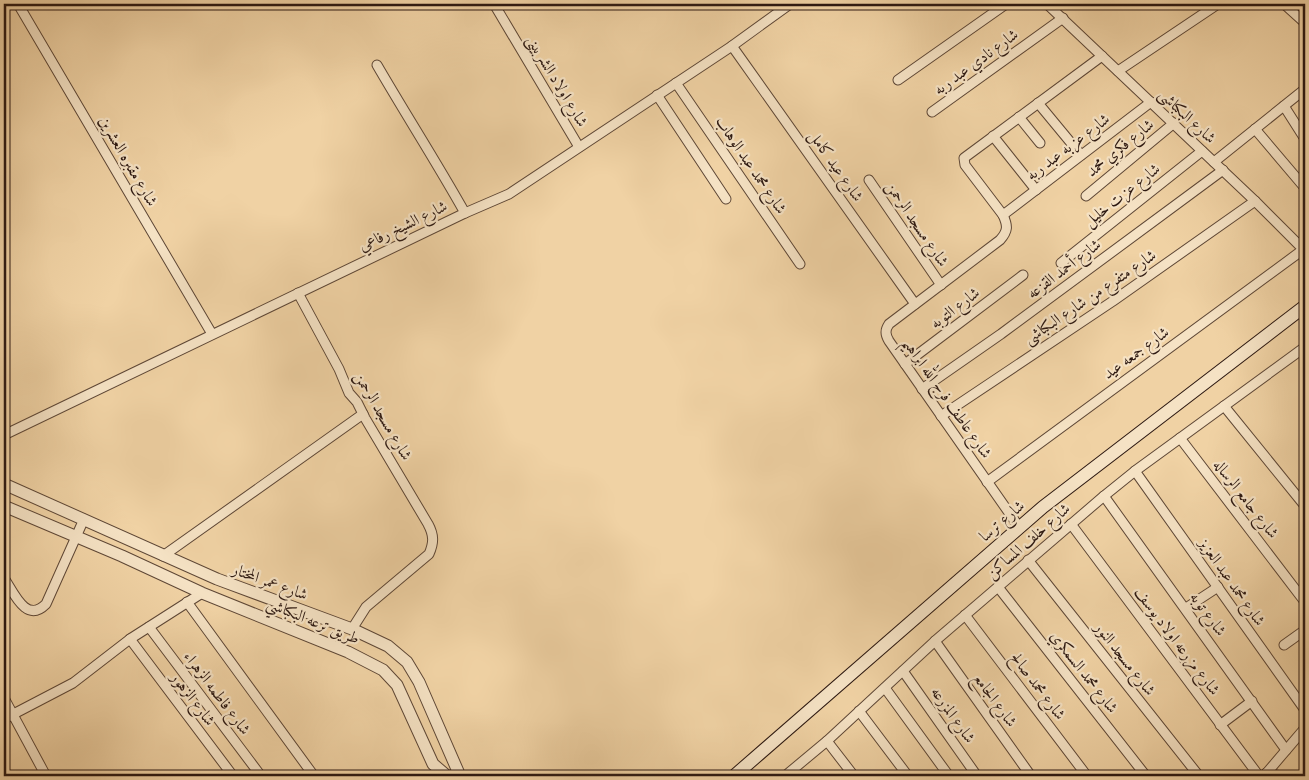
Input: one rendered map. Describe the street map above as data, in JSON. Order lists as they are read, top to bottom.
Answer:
{
  "streets": {
    "main road": ["شارع ترسا"],
    "street": [
      "شارع نادي عبد ربه",
      "شارع اولاد الشربينى",
      "شارع البكباشى",
      "شارع عزبه عبد ربه",
      "شارع فكري محمد",
      "شارع مقبره العشرين",
      "شارع محمد عبد الوهاب",
      "شارع عيد كامل",
      "شارع عزت خليل",
      "شارع مسجد الرحمن",
      "شارع الشيخ رفاعي",
      "شارع أحمد القزعه",
      "شارع متفرع من شارع البكباشى",
      "شارع التوبه",
      "شارع جمعه عيد",
      "شارع عاطف فرج الله ابراهيم",
      "شارع جامع الرساله",
      "شارع خلف المساكن",
      "شارع عمر المختار",
      "شارع محمد عبد العزيز",
      "شارع توبه",
      "طريق ترعه البكباشي",
      "شارع مزرعه اولاد يوسف",
      "شارع مسجد النور",
      "شارع محمد السمكري",
      "شارع محمد صالح",
      "شارع فاطمه الزهراء",
      "شارع الزهور",
      "شارع الجامع",
      "شارع المزرعه"
    ]
  },
  "crossings": [
    ["شارع نادي عبد ربه", "شارع البكباشى"],
    ["شارع اولاد الشربينى", "شارع الشيخ رفاعي"],
    ["شارع البكباشى", "شارع عزبه عبد ربه"],
    ["شارع البكباشى", "شارع فكري محمد"],
    ["شارع البكباشى", "شارع عزت خليل"],
    ["شارع البكباشى", "شارع أحمد القزعه"],
    ["شارع البكباشى", "شارع متفرع من شارع البكباشى"],
    ["شارع البكباشى", "شارع جمعه عيد"],
    ["شارع عزبه عبد ربه", "شارع عاطف فرج الله ابراهيم"],
    ["شارع مقبره العشرين", "شارع الشيخ رفاعي"],
    ["شارع محمد عبد الوهاب", "شارع الشيخ رفاعي"],
    ["شارع عيد كامل", "شارع الشيخ رفاعي"],
    ["شارع عيد كامل", "شارع عاطف فرج الله ابراهيم"],
    ["شارع مسجد الرحمن", "شارع الشيخ رفاعي"],
    ["شارع مسجد الرحمن", "شارع عاطف فرج الله ابراهيم"],
    ["شارع مسجد الرحمن", "شارع عمر المختار"],
    ["شارع أحمد القزعه", "شارع عاطف فرج الله ابراهيم"],
    ["شارع متفرع من شارع البكباشى", "شارع عاطف فرج الله ابراهيم"],
    ["شارع التوبه", "شارع عاطف فرج الله ابراهيم"],
    ["شارع جمعه عيد", "شارع عاطف فرج الله ابراهيم"],
    ["شارع عاطف فرج الله ابراهيم", "شارع ترسا"],
    ["شارع جامع الرساله", "شارع خلف المساكن"],
    ["شارع خلف المساكن", "شارع محمد عبد العزيز"],
    ["شارع خلف المساكن", "شارع توبه"],
    ["شارع خلف المساكن", "شارع مزرعه اولاد يوسف"],
    ["شارع خلف المساكن", "شارع مسجد النور"],
    ["شارع خلف المساكن", "شارع محمد السمكري"],
    ["شارع خلف المساكن", "شارع محمد صالح"],
    ["شارع خلف المساكن", "شارع الجامع"],
    ["شارع خلف المساكن", "شارع المزرعه"],
    ["شارع عمر المختار", "طريق ترعه البكباشي"]
  ]
}
